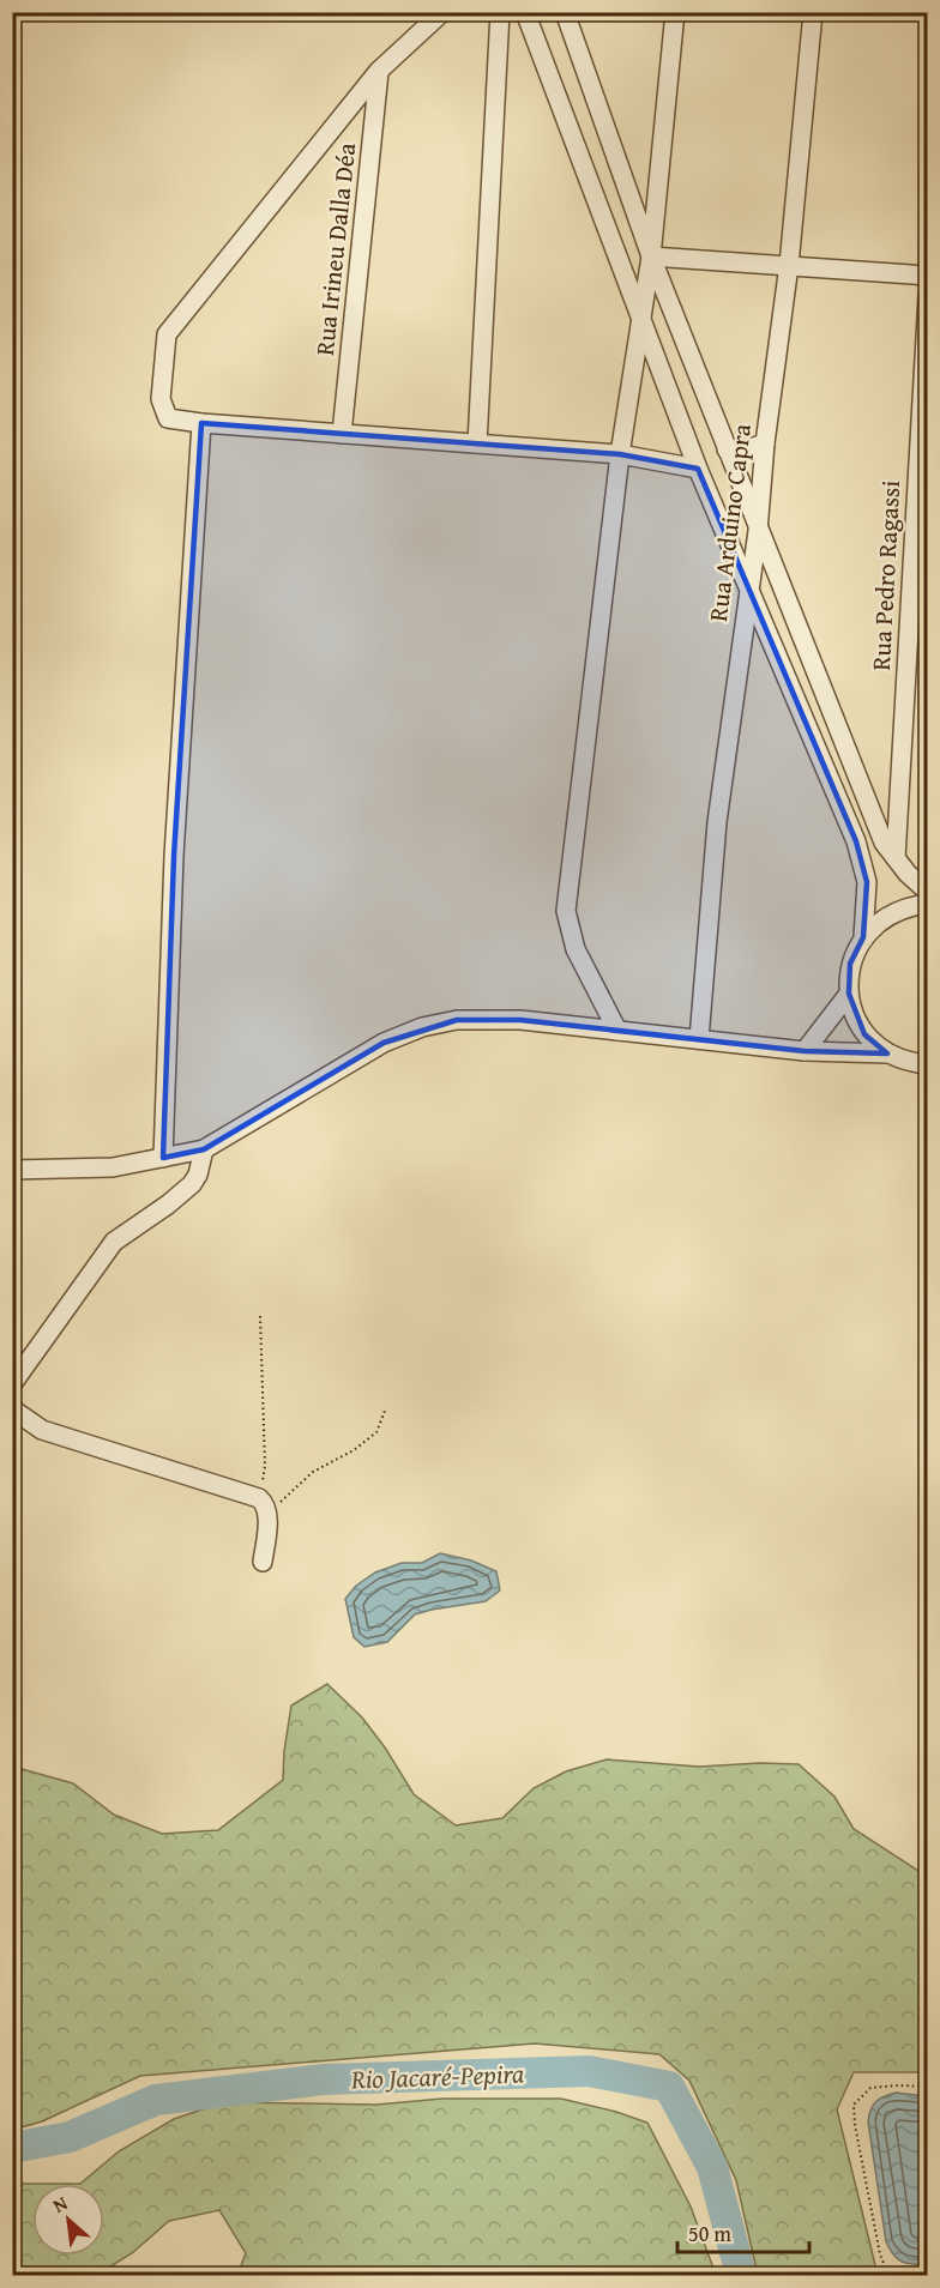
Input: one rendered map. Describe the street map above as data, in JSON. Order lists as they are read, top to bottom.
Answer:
{
  "streets": {
    "street": ["Rua Irineu Dalla Déa", "Rua Arduino Capra", "Rua Pedro Ragassi"]
  },
  "water": ["Rio Jacaré-Pepira"],
  "scale_bar": "50 m",
  "north": "top left"
}
